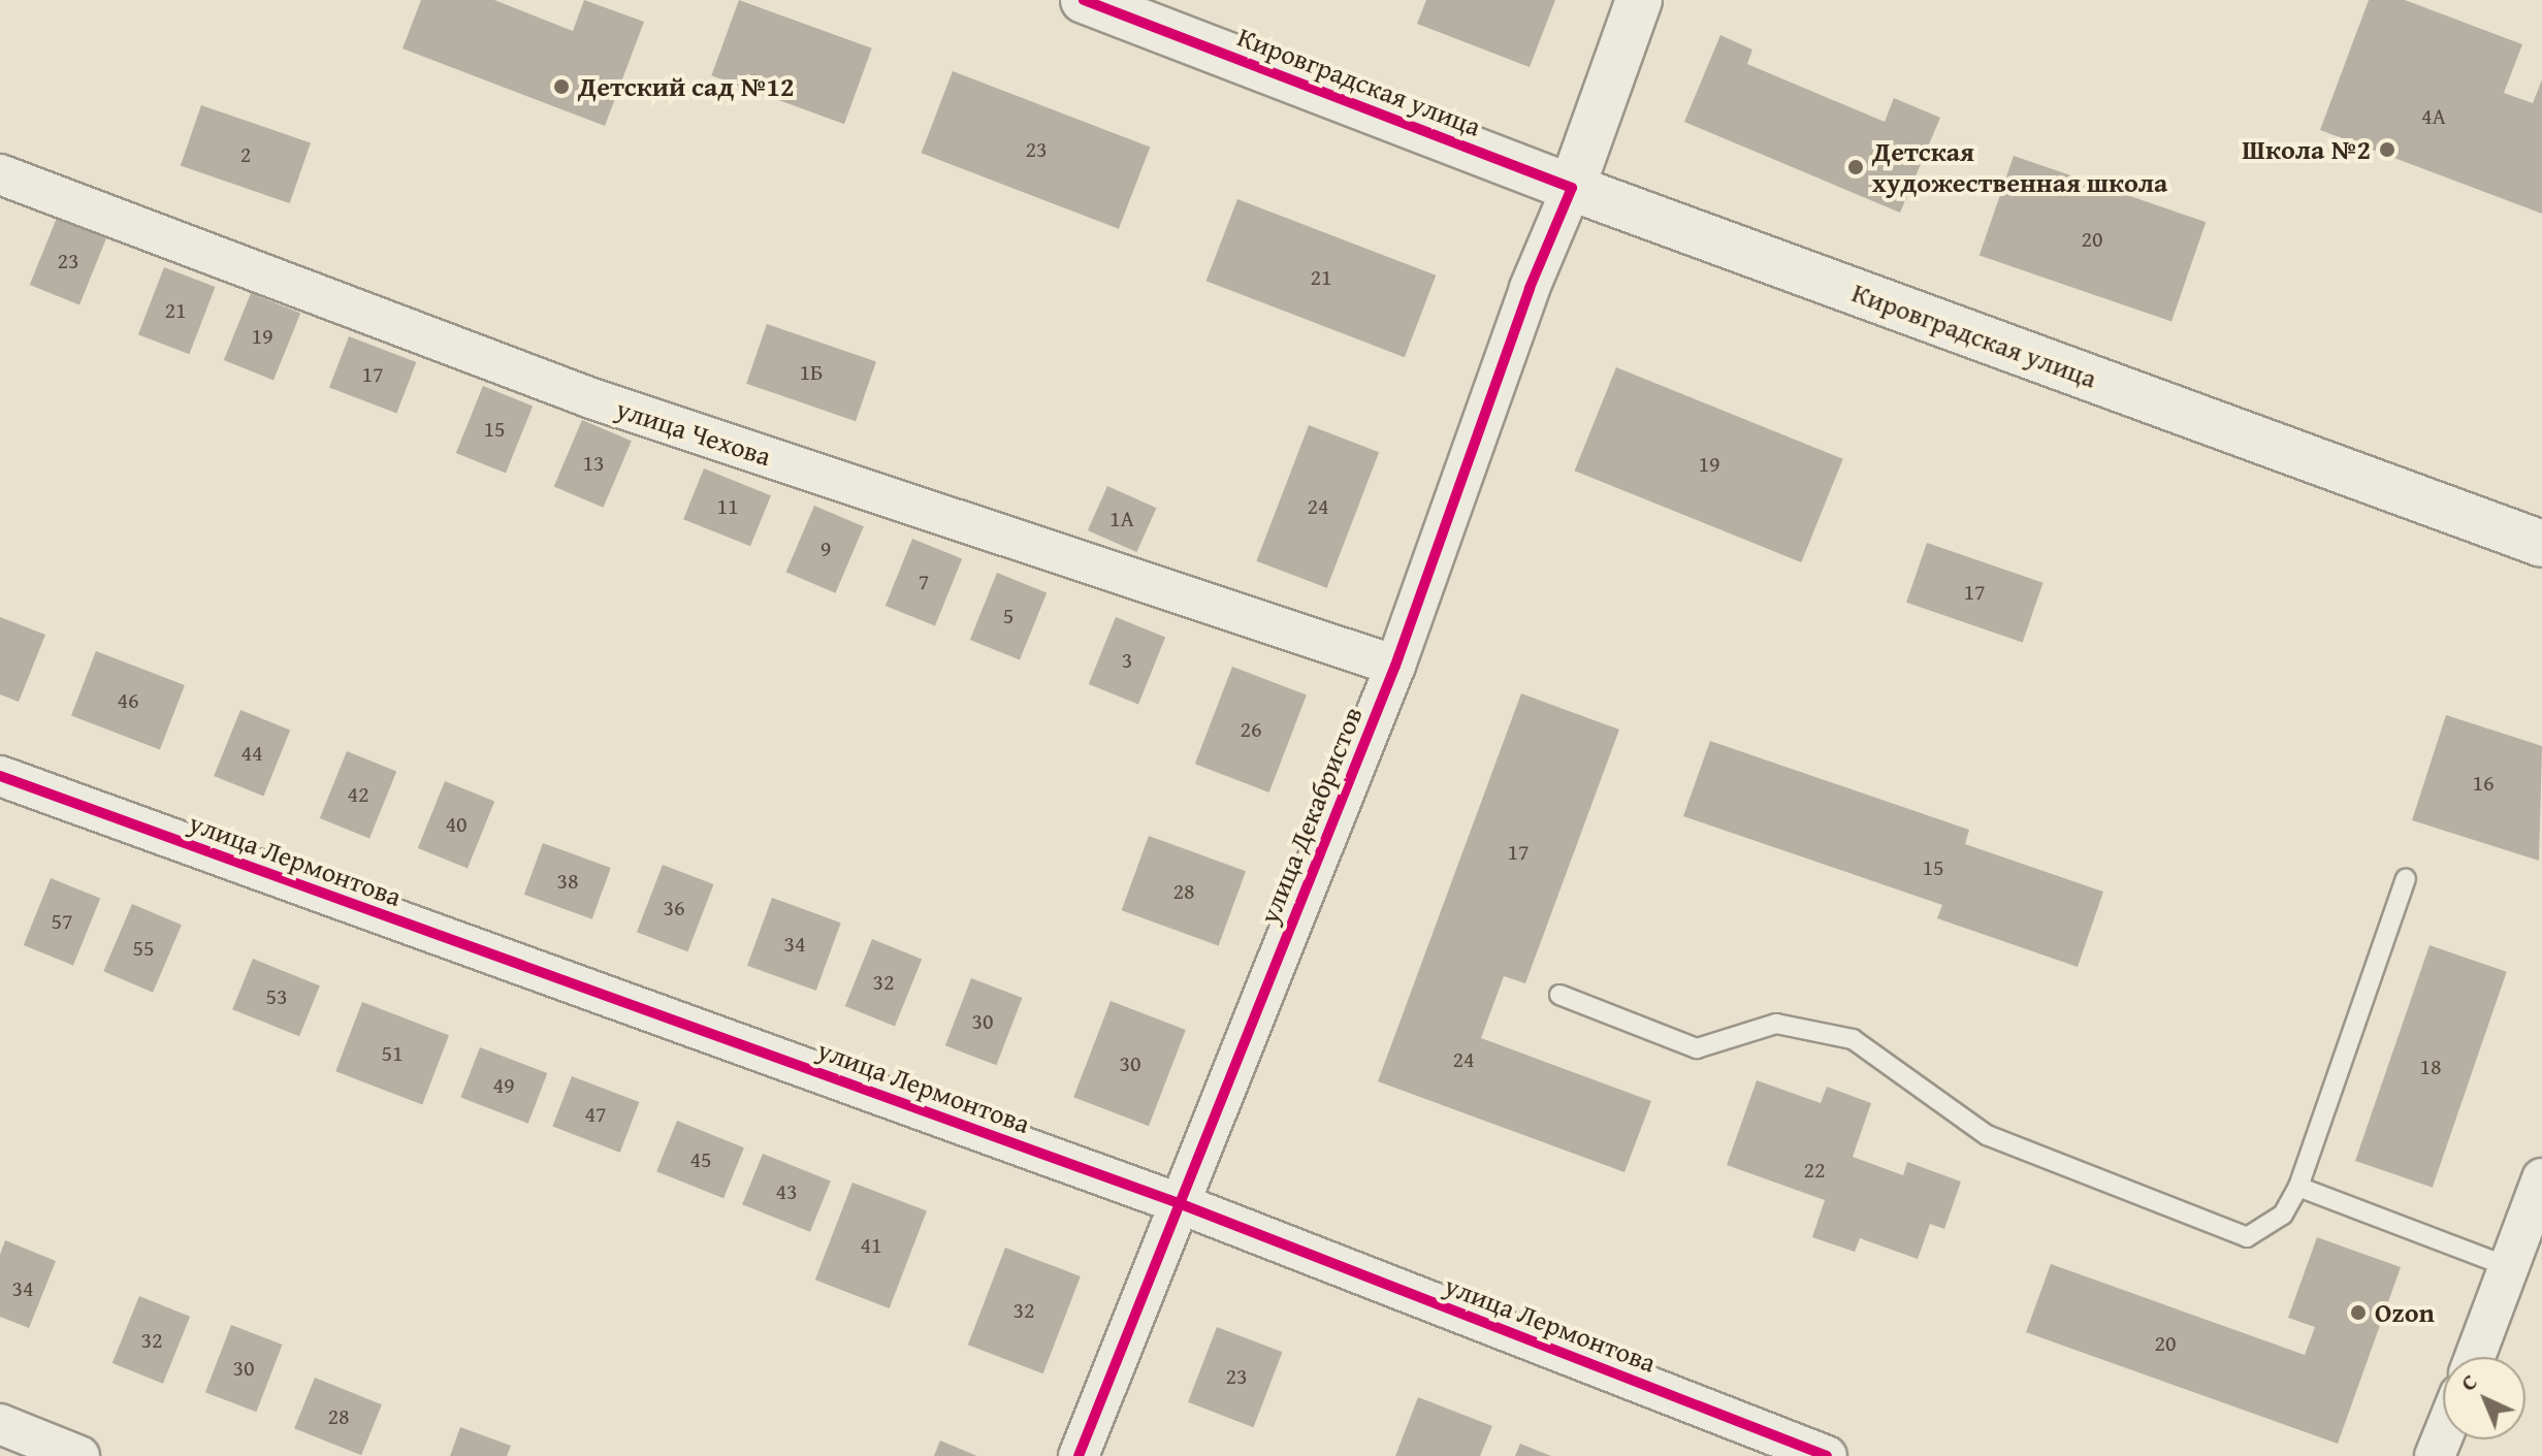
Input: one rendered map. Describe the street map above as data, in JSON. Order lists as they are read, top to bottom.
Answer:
{
  "streets": {
    "main road": ["Кировградская улица", "улица Декабристов"],
    "street": ["улица Чехова", "улица Лермонтова"]
  },
  "crossings": [
    ["Кировградская улица", "улица Декабристов"],
    ["улица Чехова", "улица Декабристов"],
    ["улица Декабристов", "улица Лермонтова"]
  ],
  "places": [
    "Детский сад №12",
    "Школа №2",
    "Детская художественная школа",
    "Ozon"
  ],
  "house_numbers": [
    "4А",
    "23",
    "2",
    "20",
    "23",
    "21",
    "21",
    "19",
    "1Б",
    "17",
    "15",
    "13",
    "19",
    "11",
    "24",
    "1А",
    "9",
    "7",
    "17",
    "5",
    "3",
    "46",
    "26",
    "44",
    "16",
    "42",
    "40",
    "17",
    "15",
    "38",
    "28",
    "36",
    "57",
    "34",
    "55",
    "32",
    "53",
    "30",
    "51",
    "24",
    "30",
    "18",
    "49",
    "47",
    "45",
    "22",
    "43",
    "41",
    "34",
    "32",
    "32",
    "20",
    "30",
    "23",
    "28"
  ],
  "north": "top left"
}
